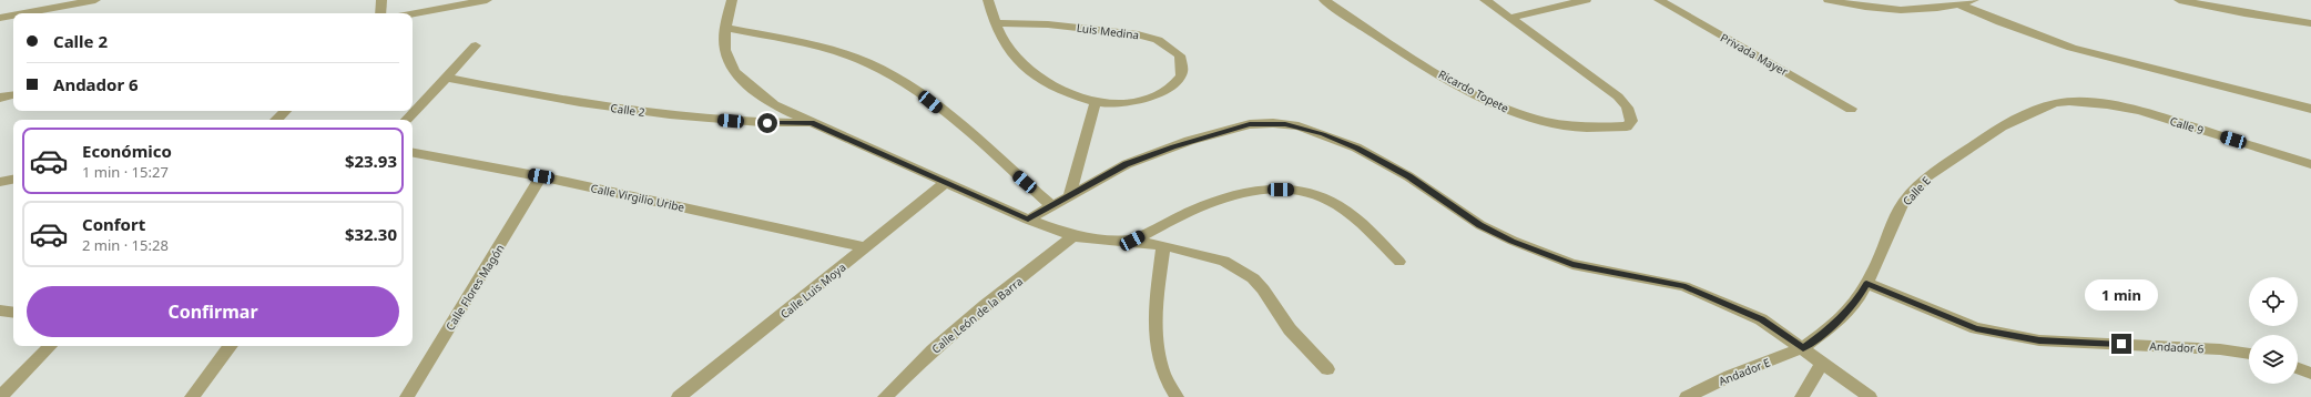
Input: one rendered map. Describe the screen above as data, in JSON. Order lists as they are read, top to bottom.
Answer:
{
  "streets": {
    "street": [
      "Luis Medina",
      "Privada Mayer",
      "Ricardo Topete",
      "Calle 2",
      "Calle 9",
      "Calle E",
      "Calle Virgilio Uribe",
      "Calle Flores Magón",
      "Calle Luis Moya",
      "Calle León de la Barra",
      "Andador 6",
      "Andador E"
    ]
  },
  "crossings": [
    ["Calle 9", "Calle E"],
    ["Calle E", "Andador 6"],
    ["Calle E", "Andador E"],
    ["Calle Virgilio Uribe", "Calle Flores Magón"],
    ["Calle Virgilio Uribe", "Calle Luis Moya"]
  ],
  "page": {
    "banner": ["Calle 2", "Andador 6"],
    "list": [
      {
        "name": "Económico",
        "note": "1 min · 15:27",
        "value": "$23.93"
      },
      {
        "name": "Confort",
        "note": "2 min · 15:28",
        "value": "$32.30"
      }
    ],
    "buttons": "Confirmar",
    "bubble": "1 min"
  }
}
